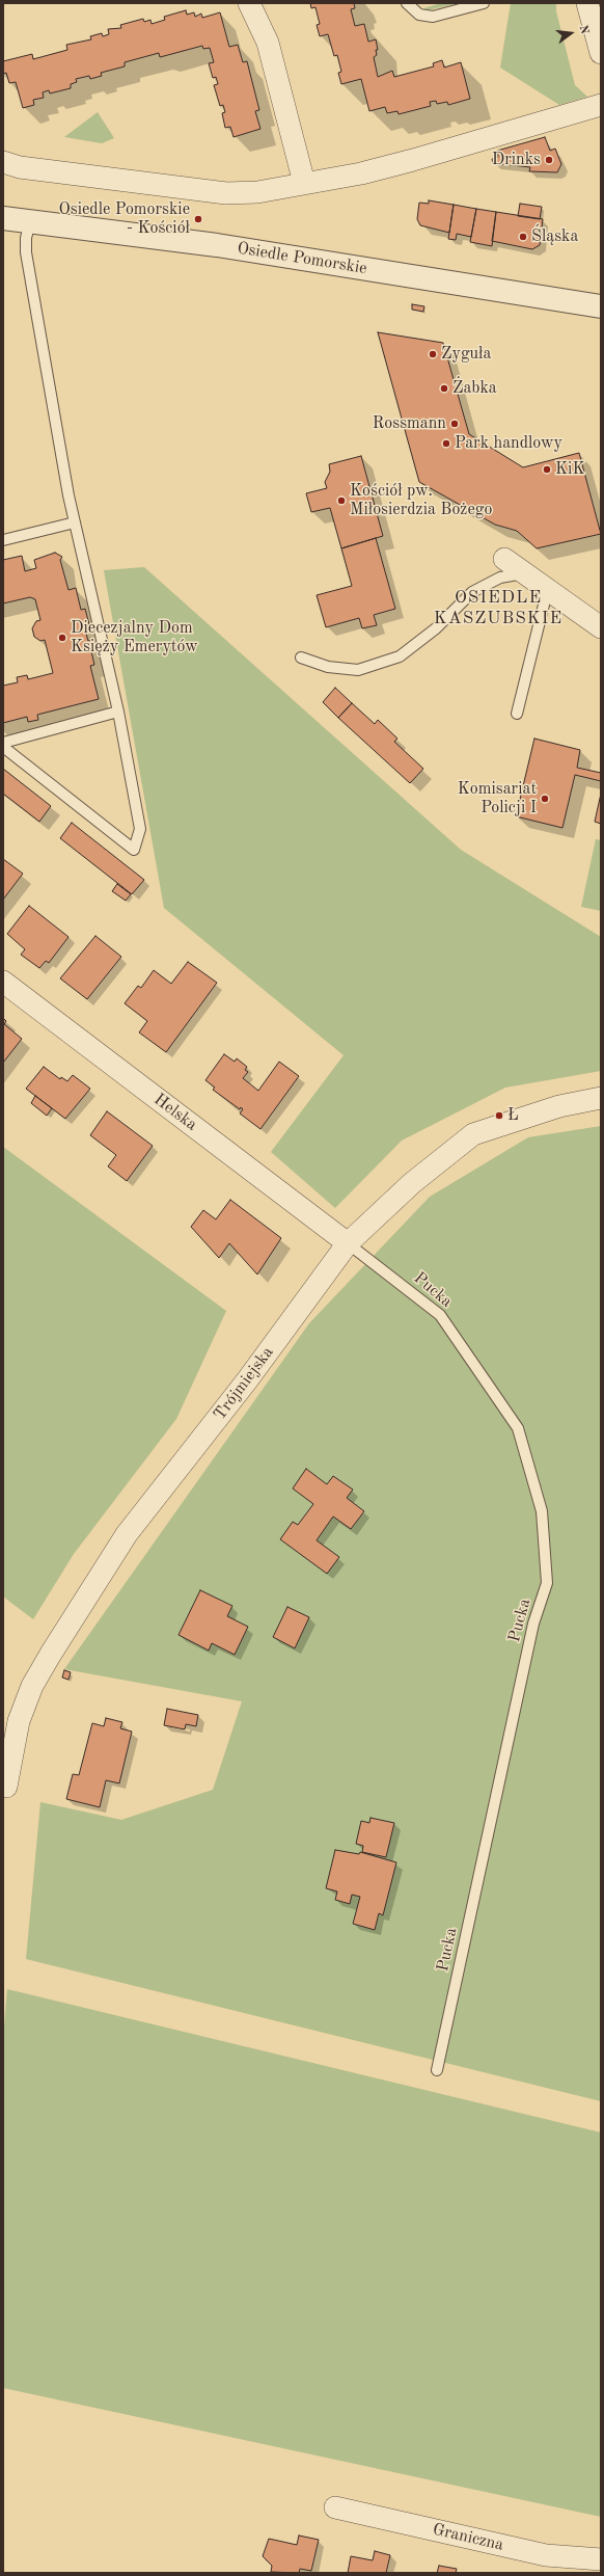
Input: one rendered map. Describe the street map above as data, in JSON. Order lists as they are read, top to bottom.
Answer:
{
  "streets": {
    "street": [
      "Osiedle Pomorskie",
      "Helska",
      "Trójmiejska",
      "Graniczna"
    ],
    "lane": ["Pucka"]
  },
  "crossings": [
    ["Helska", "Pucka"],
    ["Helska", "Trójmiejska"],
    ["Pucka", "Trójmiejska"]
  ],
  "districts": ["OSIEDLE KASZUBSKIE"],
  "places": [
    "Drinks",
    "Osiedle Pomorskie - Kościół",
    "Śląska",
    "Zyguła",
    "Żabka",
    "Rossmann",
    "Park handlowy",
    "KiK",
    "Kościół pw. Miłosierdzia Bożego",
    "Diecezjalny Dom Księży Emerytów",
    "Komisariat Policji I",
    "Ł"
  ],
  "north": "right"
}
